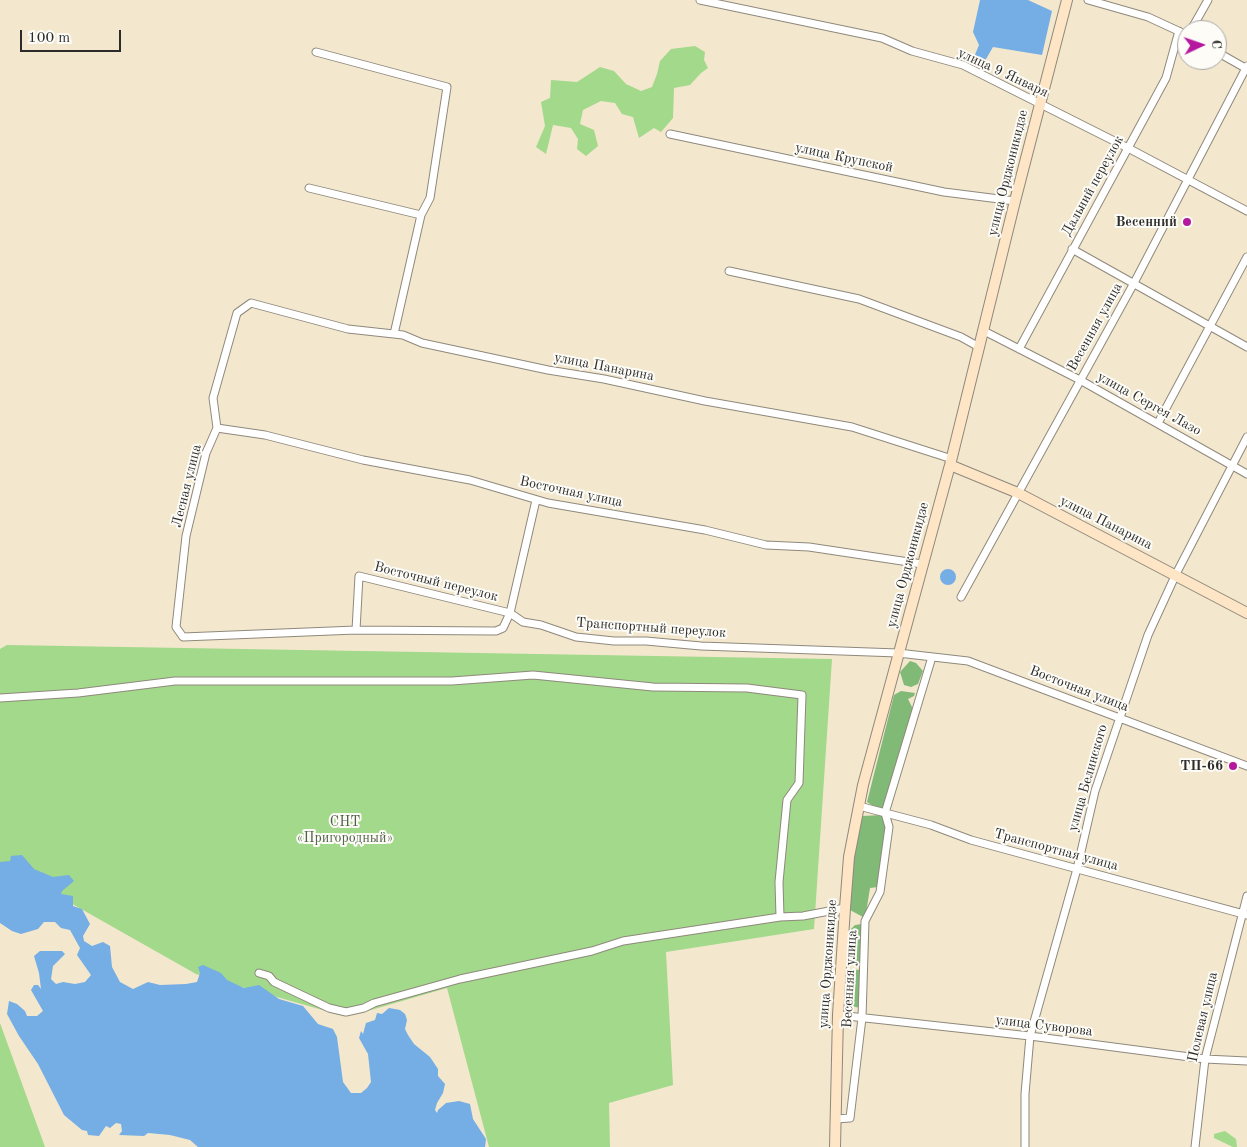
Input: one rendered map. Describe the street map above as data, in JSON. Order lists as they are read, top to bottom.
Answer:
{
  "streets": {
    "main road": ["улица Орджоникидзе", "улица Панарина"],
    "street": [
      "улица 9 Января",
      "улица Крупской",
      "Дальний переулок",
      "Весенняя улица",
      "улица Сергея Лазо",
      "Лесная улица",
      "Восточная улица",
      "Восточный переулок",
      "Транспортный переулок",
      "улица Белинского",
      "Транспортная улица",
      "Полевая улица",
      "улица Суворова"
    ]
  },
  "crossings": [
    ["улица 9 Января", "улица Орджоникидзе"],
    ["улица 9 Января", "Дальний переулок"],
    ["улица 9 Января", "Весенняя улица"],
    ["улица Крупской", "улица Орджоникидзе"],
    ["улица Орджоникидзе", "Весенняя улица"],
    ["улица Орджоникидзе", "улица Панарина"],
    ["улица Орджоникидзе", "улица Сергея Лазо"],
    ["улица Орджоникидзе", "Восточная улица"],
    ["улица Орджоникидзе", "Транспортный переулок"],
    ["улица Орджоникидзе", "Транспортная улица"],
    ["улица Орджоникидзе", "улица Суворова"],
    ["Дальний переулок", "улица Сергея Лазо"],
    ["Весенняя улица", "улица Панарина"],
    ["Весенняя улица", "улица Сергея Лазо"],
    ["Весенняя улица", "Восточная улица"],
    ["Весенняя улица", "Транспортная улица"],
    ["Весенняя улица", "улица Суворова"],
    ["улица Панарина", "Лесная улица"],
    ["улица Панарина", "Восточная улица"],
    ["улица Панарина", "улица Белинского"],
    ["улица Сергея Лазо", "улица Белинского"],
    ["Лесная улица", "Восточная улица"],
    ["Лесная улица", "Восточный переулок"],
    ["Восточная улица", "Восточный переулок"],
    ["Восточная улица", "Транспортный переулок"],
    ["Восточная улица", "улица Белинского"],
    ["Восточный переулок", "Транспортный переулок"],
    ["улица Белинского", "Транспортная улица"],
    ["улица Белинского", "улица Суворова"],
    ["Транспортная улица", "Полевая улица"],
    ["Полевая улица", "улица Суворова"]
  ],
  "parks": ["СНТ «Пригородный»"],
  "places": ["Весенний", "ТП-66"],
  "scale_bar": "100 m",
  "north": "right"
}
